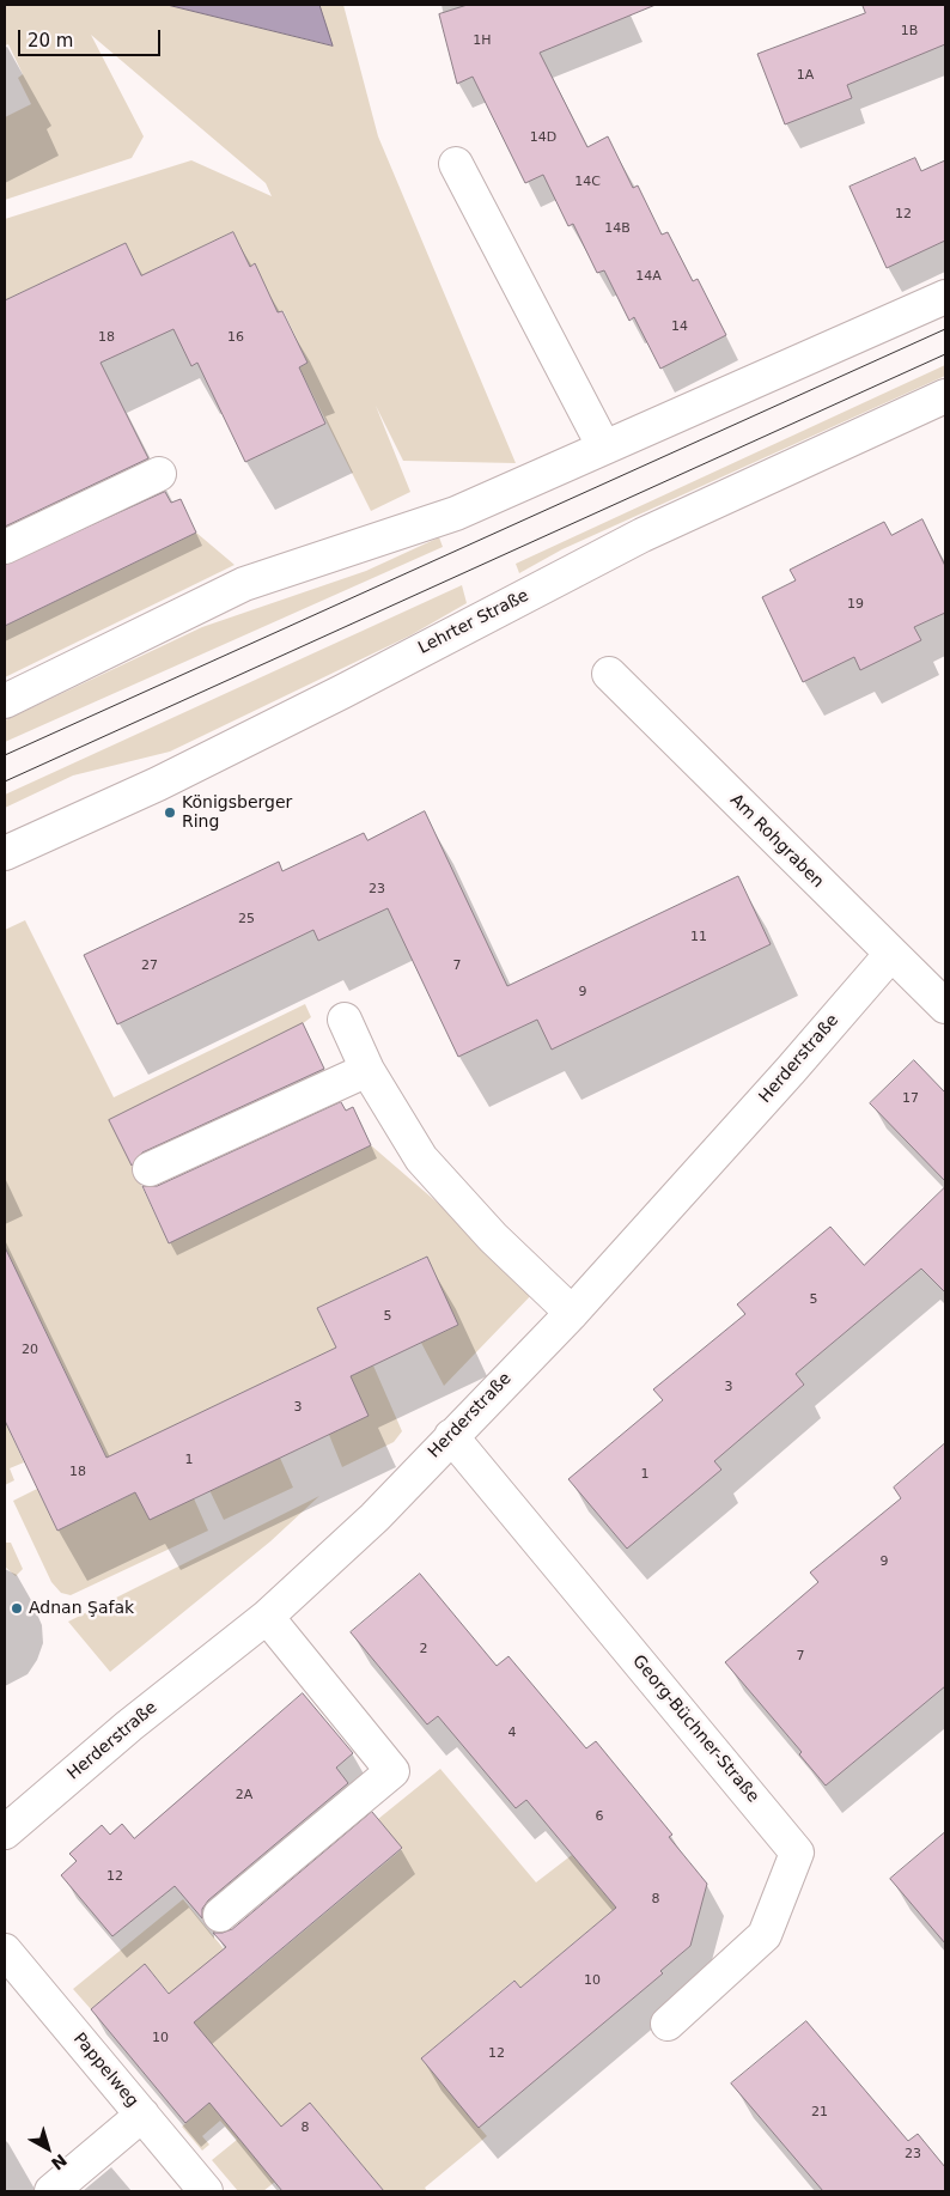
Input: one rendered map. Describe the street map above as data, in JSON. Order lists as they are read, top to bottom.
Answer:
{
  "streets": {
    "street": [
      "Lehrter Straße",
      "Am Rohgraben",
      "Herderstraße",
      "Georg-Büchner-Straße",
      "Pappelweg"
    ]
  },
  "crossings": [
    ["Am Rohgraben", "Herderstraße"],
    ["Herderstraße", "Georg-Büchner-Straße"]
  ],
  "places": ["Königsberger Ring", "Adnan Şafak"],
  "house_numbers": [
    "1B",
    "1H",
    "1A",
    "14D",
    "14C",
    "12",
    "14B",
    "14A",
    "14",
    "18",
    "16",
    "19",
    "23",
    "25",
    "11",
    "27",
    "7",
    "9",
    "17",
    "5",
    "5",
    "20",
    "3",
    "3",
    "1",
    "18",
    "1",
    "9",
    "2",
    "7",
    "4",
    "2A",
    "6",
    "12",
    "8",
    "10",
    "10",
    "12",
    "21",
    "8",
    "23"
  ],
  "scale_bar": "20 m",
  "north": "bottom right"
}
